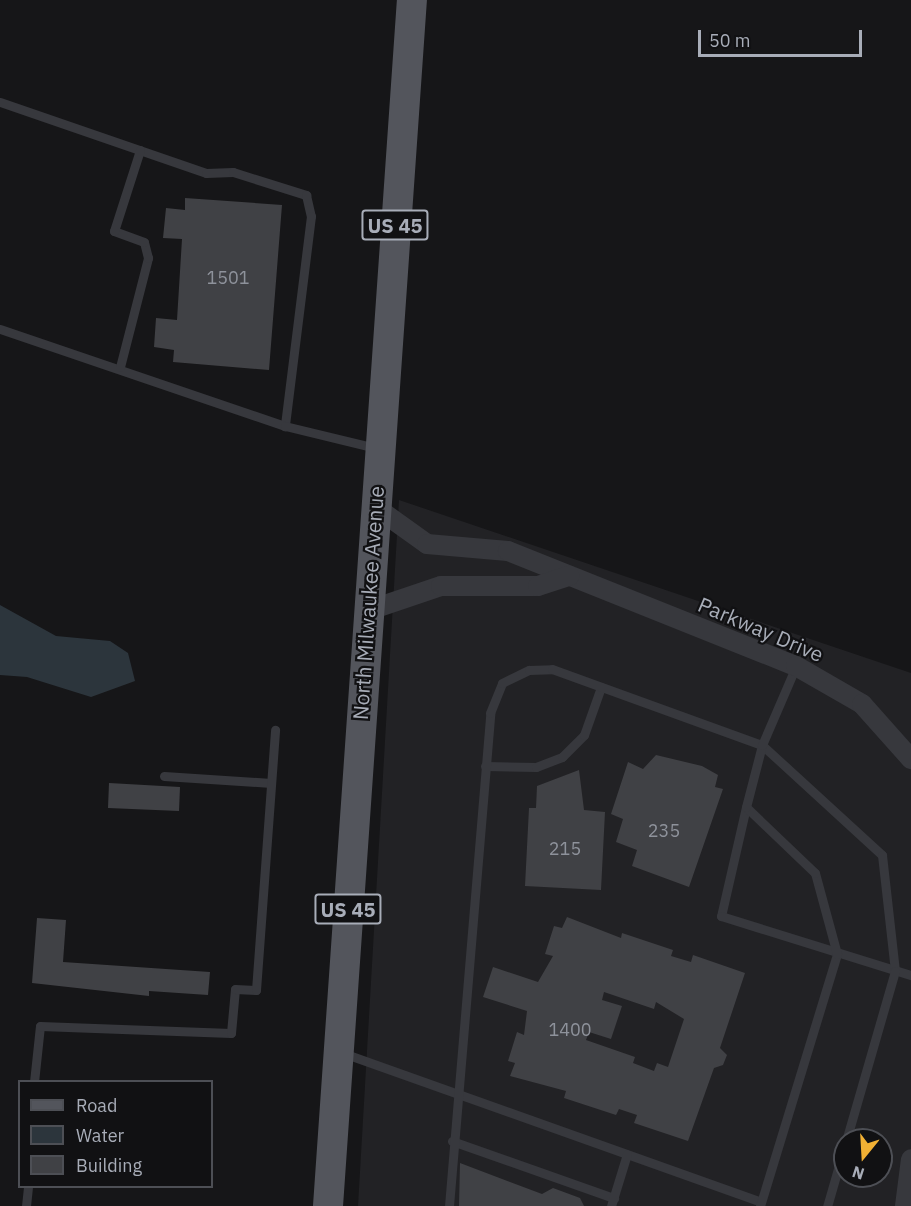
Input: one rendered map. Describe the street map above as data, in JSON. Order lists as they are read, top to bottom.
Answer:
{
  "streets": {
    "main road": ["US 45", "North Milwaukee Avenue"],
    "street": ["Parkway Drive"]
  },
  "crossings": [
    ["North Milwaukee Avenue", "Parkway Drive"]
  ],
  "house_numbers": [
    "1501",
    "235",
    "215",
    "1400"
  ],
  "legend": ["Road", "Water", "Building"],
  "scale_bar": "50 m",
  "north": "bottom"
}
